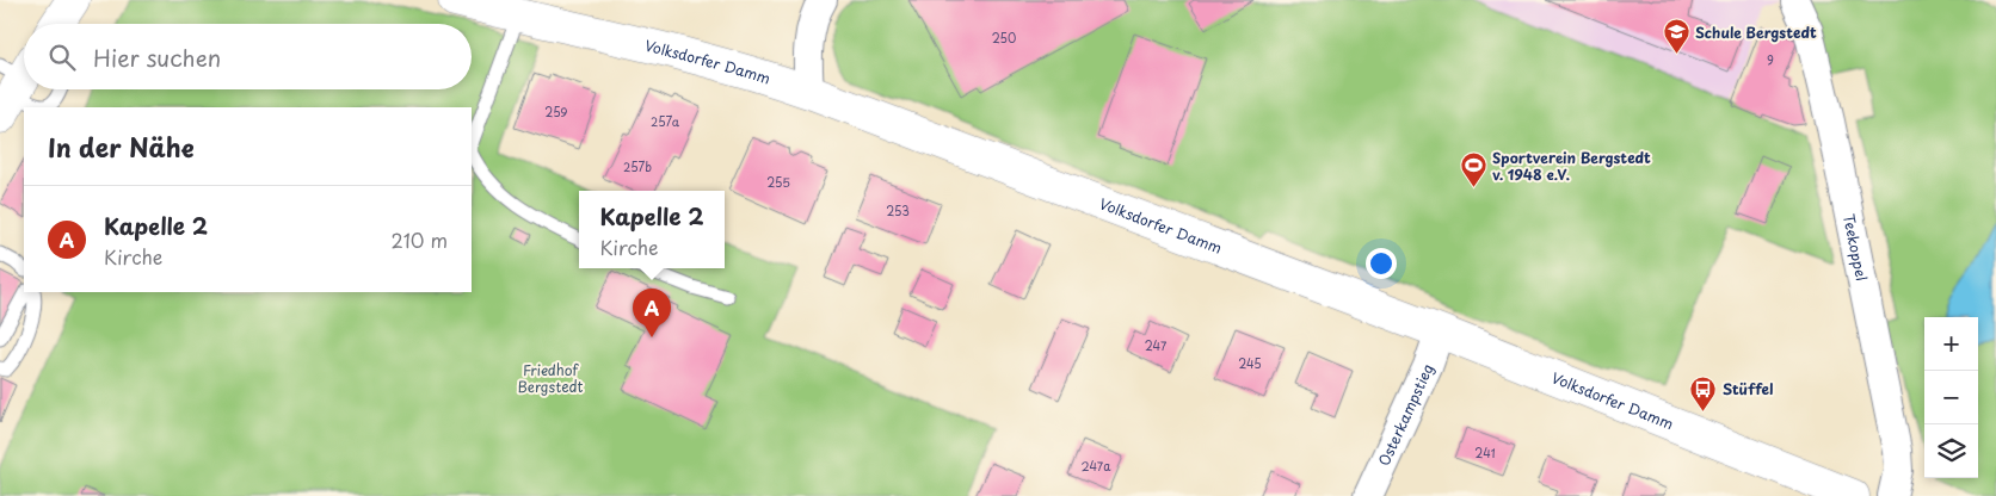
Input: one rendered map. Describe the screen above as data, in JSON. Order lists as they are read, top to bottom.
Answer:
{
  "streets": {
    "main road": ["Volksdorfer Damm"],
    "street": ["Teekoppel", "Osterkampstieg"]
  },
  "crossings": [
    ["Volksdorfer Damm", "Osterkampstieg"]
  ],
  "parks": ["Friedhof Bergstedt"],
  "places": {
    "school or university": ["Schule Bergstedt"],
    "sports": ["Sportverein Bergstedt v. 1948 e.V."],
    "bus stop": ["Stüffel"]
  },
  "house_numbers": [
    "250",
    "9",
    "259",
    "257a",
    "257b",
    "255",
    "253",
    "247",
    "245",
    "241",
    "247a"
  ],
  "page": {
    "search": "Hier suchen",
    "heading": "In der Nähe",
    "list": [
      {
        "mark": "A",
        "name": "Kapelle 2",
        "note": "Kirche",
        "value": "210 m"
      }
    ],
    "popup": ["Kapelle 2", "Kirche"],
    "pins": "A",
    "map_buttons": ["+", "−"]
  }
}
